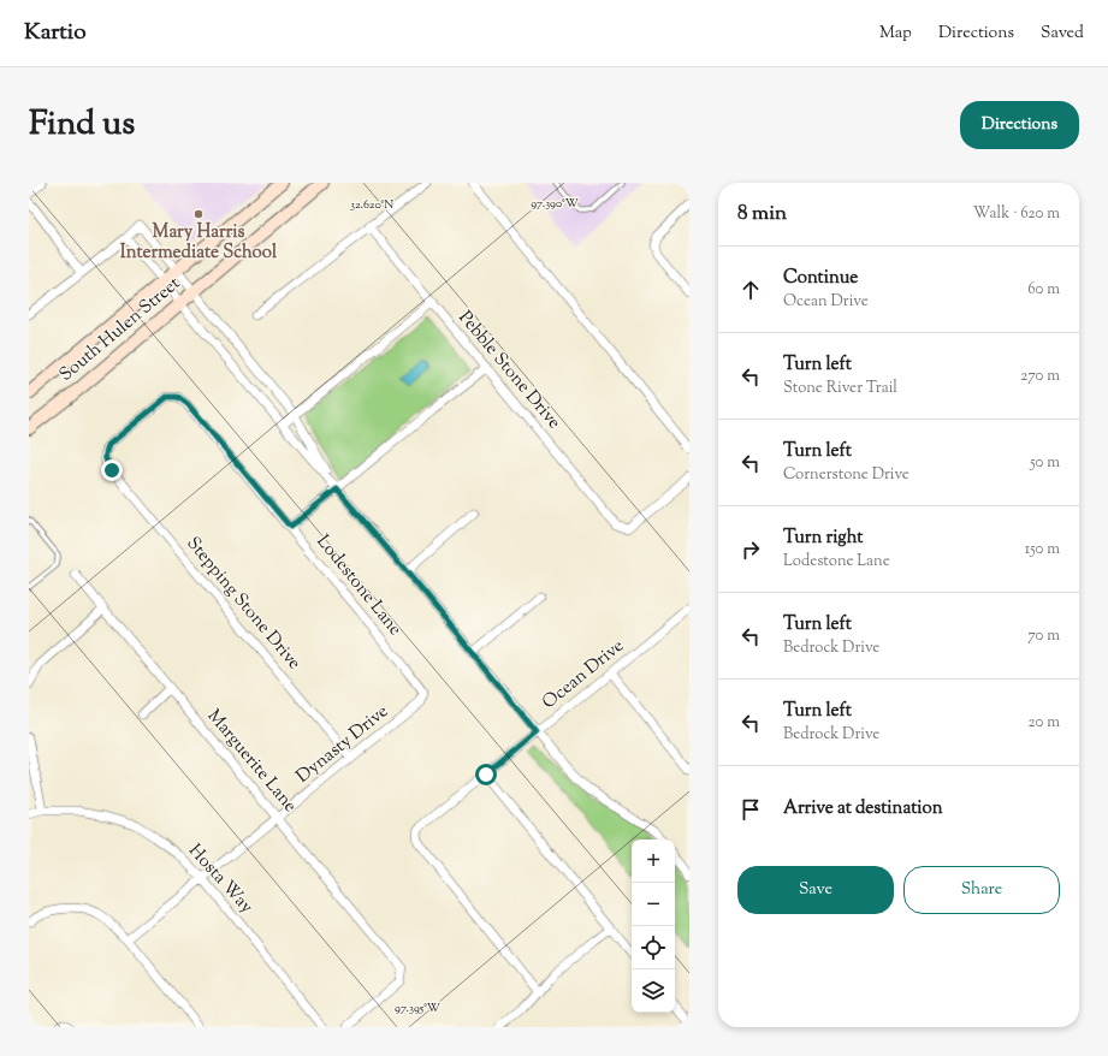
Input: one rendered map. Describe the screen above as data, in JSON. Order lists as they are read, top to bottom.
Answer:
{
  "streets": {
    "main road": ["South Hulen Street"],
    "street": [
      "Pebble Stone Drive",
      "Lodestone Lane",
      "Stepping Stone Drive",
      "Ocean Drive",
      "Dynasty Drive",
      "Marguerite Lane",
      "Hosta Way"
    ]
  },
  "crossings": [
    ["Lodestone Lane", "Stepping Stone Drive"],
    ["Lodestone Lane", "Dynasty Drive"],
    ["Stepping Stone Drive", "Dynasty Drive"],
    ["Dynasty Drive", "Marguerite Lane"],
    ["Dynasty Drive", "Hosta Way"]
  ],
  "places": ["Mary Harris Intermediate School"],
  "page": {
    "header": "Kartio",
    "nav": ["Map", "Directions", "Saved"],
    "title": "Find us",
    "buttons": [
      "Directions",
      ["Save", "Share"]
    ],
    "heading": ["8 min", "Walk · 620 m"],
    "list": [
      ["Continue", "Ocean Drive", "60 m"],
      ["Turn left", "Stone River Trail", "270 m"],
      ["Turn left", "Cornerstone Drive", "50 m"],
      ["Turn right", "Lodestone Lane", "150 m"],
      ["Turn left", "Bedrock Drive", "70 m"],
      ["Turn left", "Bedrock Drive", "20 m"],
      "Arrive at destination"
    ],
    "map_buttons": ["+", "−"]
  },
  "coordinates": ["97.390°W", "32.620°N", "97.395°W"]
}
